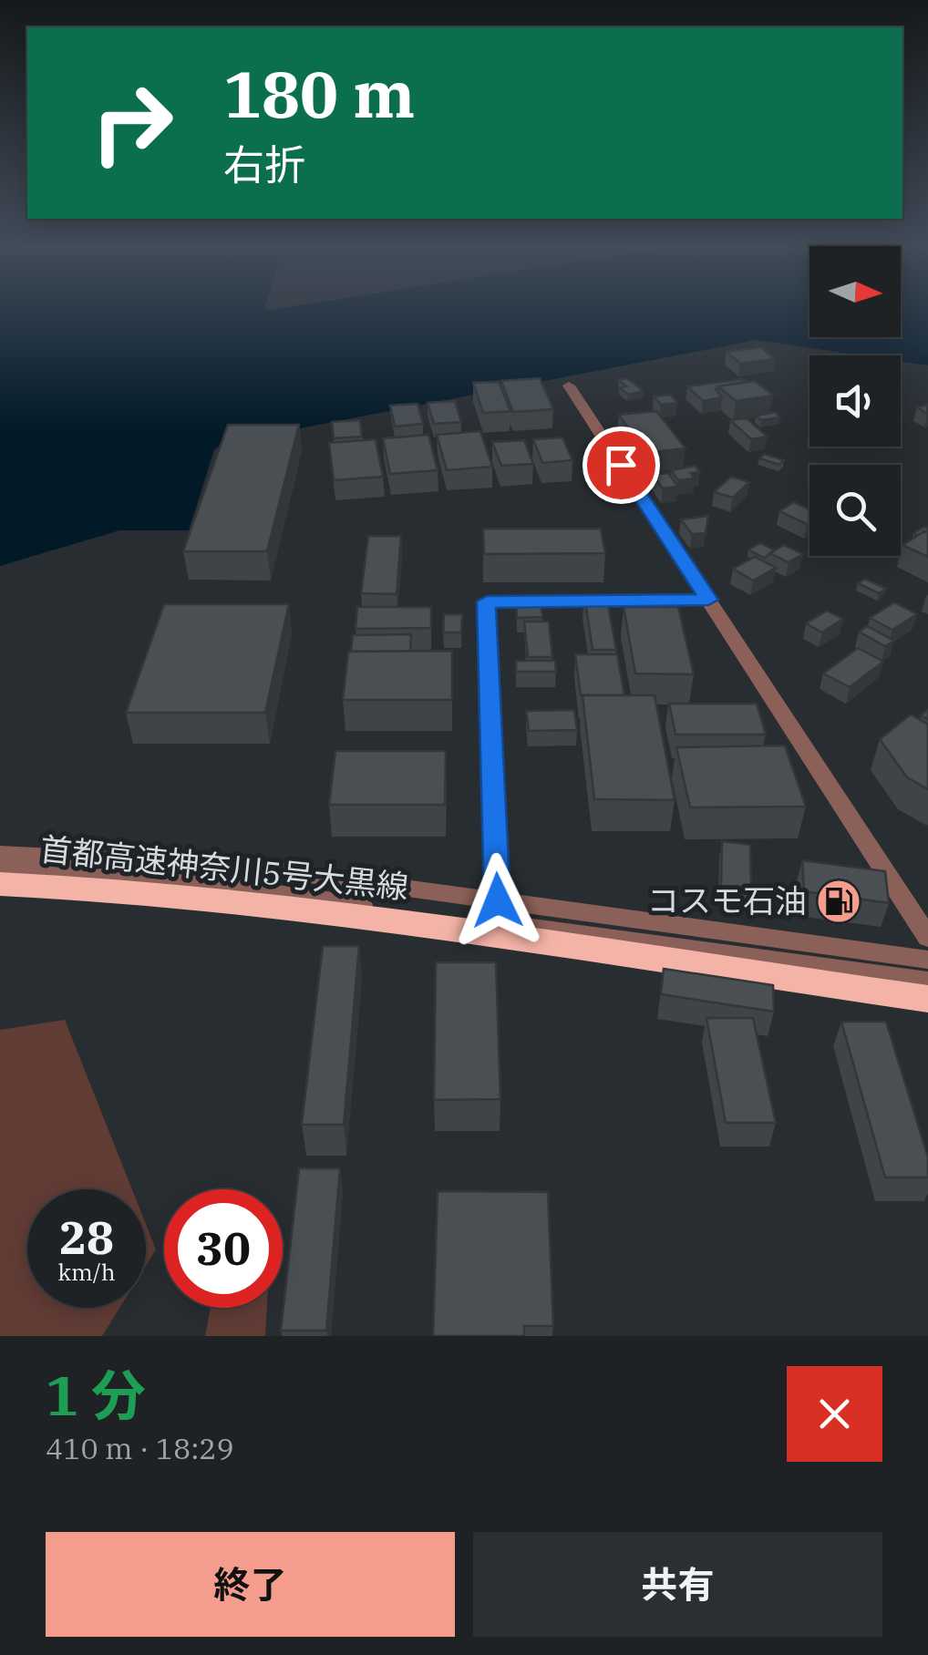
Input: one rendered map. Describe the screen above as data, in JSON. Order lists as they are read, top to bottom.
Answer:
{
  "streets": {
    "highway": ["首都高速神奈川5号大黒線"]
  },
  "places": {
    "fuel station": ["コスモ石油"]
  },
  "north": "right",
  "page": {
    "turn": ["180 m", "右折"],
    "speed": "28 km/h",
    "limit": "30",
    "heading": ["1 分", "410 m · 18:29"],
    "buttons": ["終了", "共有"]
  }
}
